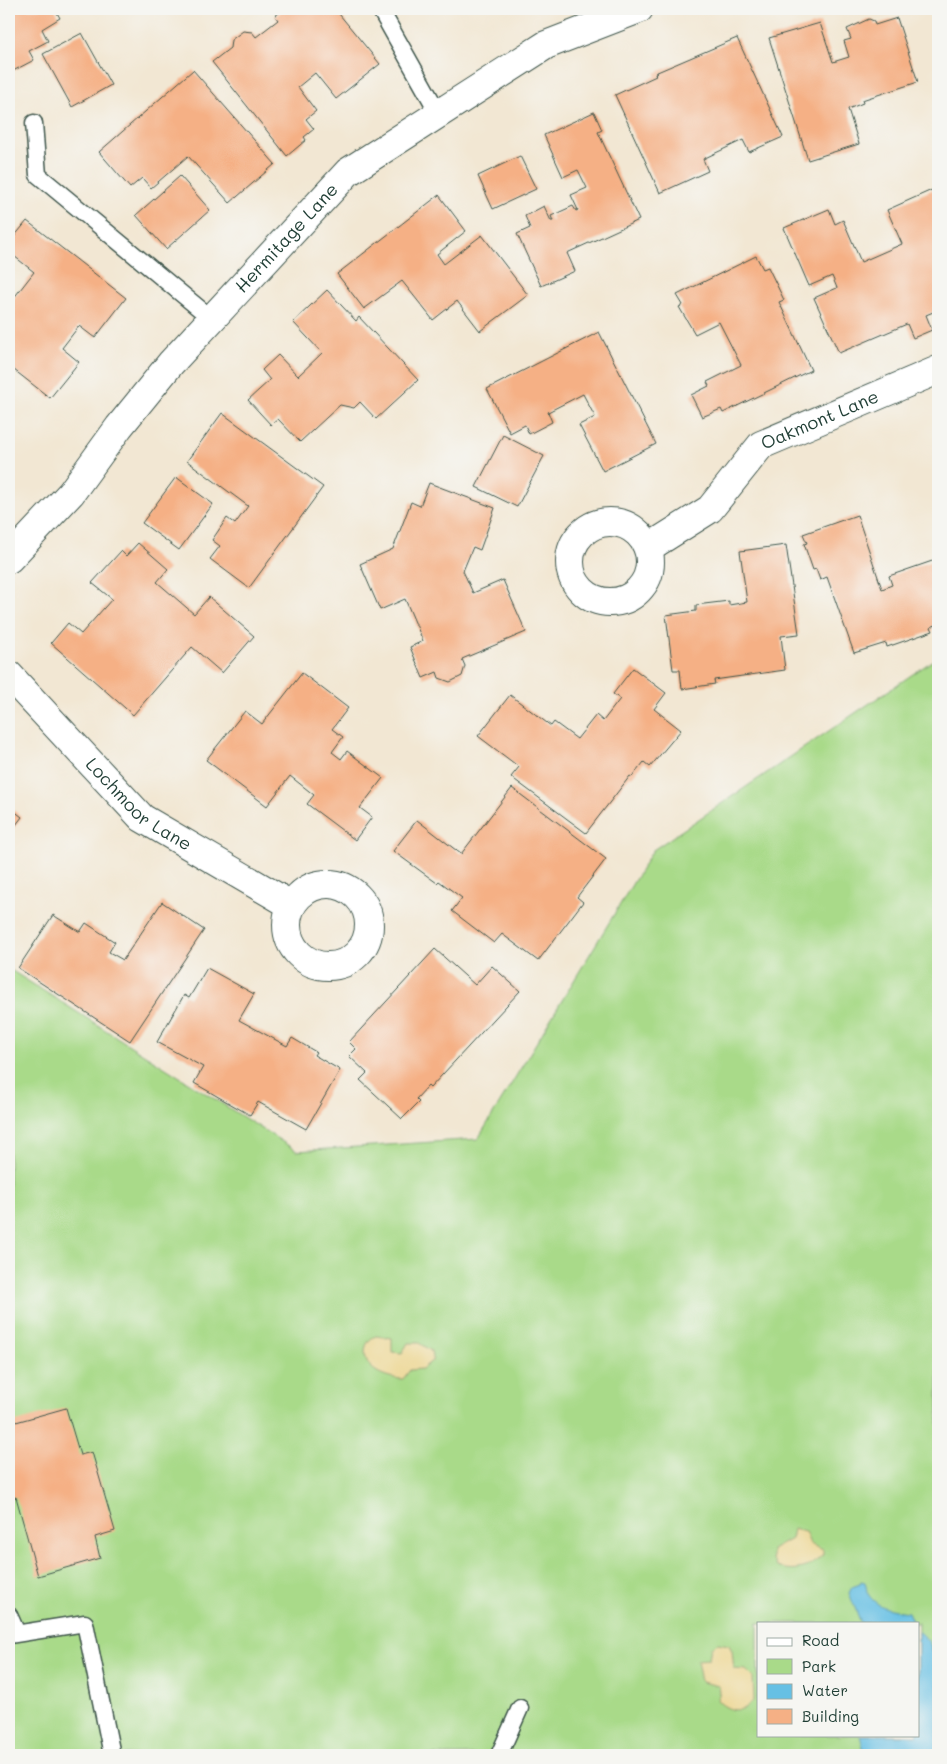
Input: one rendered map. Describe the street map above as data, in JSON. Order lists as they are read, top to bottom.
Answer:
{
  "streets": {
    "street": ["Hermitage Lane", "Oakmont Lane", "Lochmoor Lane"]
  },
  "legend": [
    "Road",
    "Park",
    "Water",
    "Building"
  ]
}
